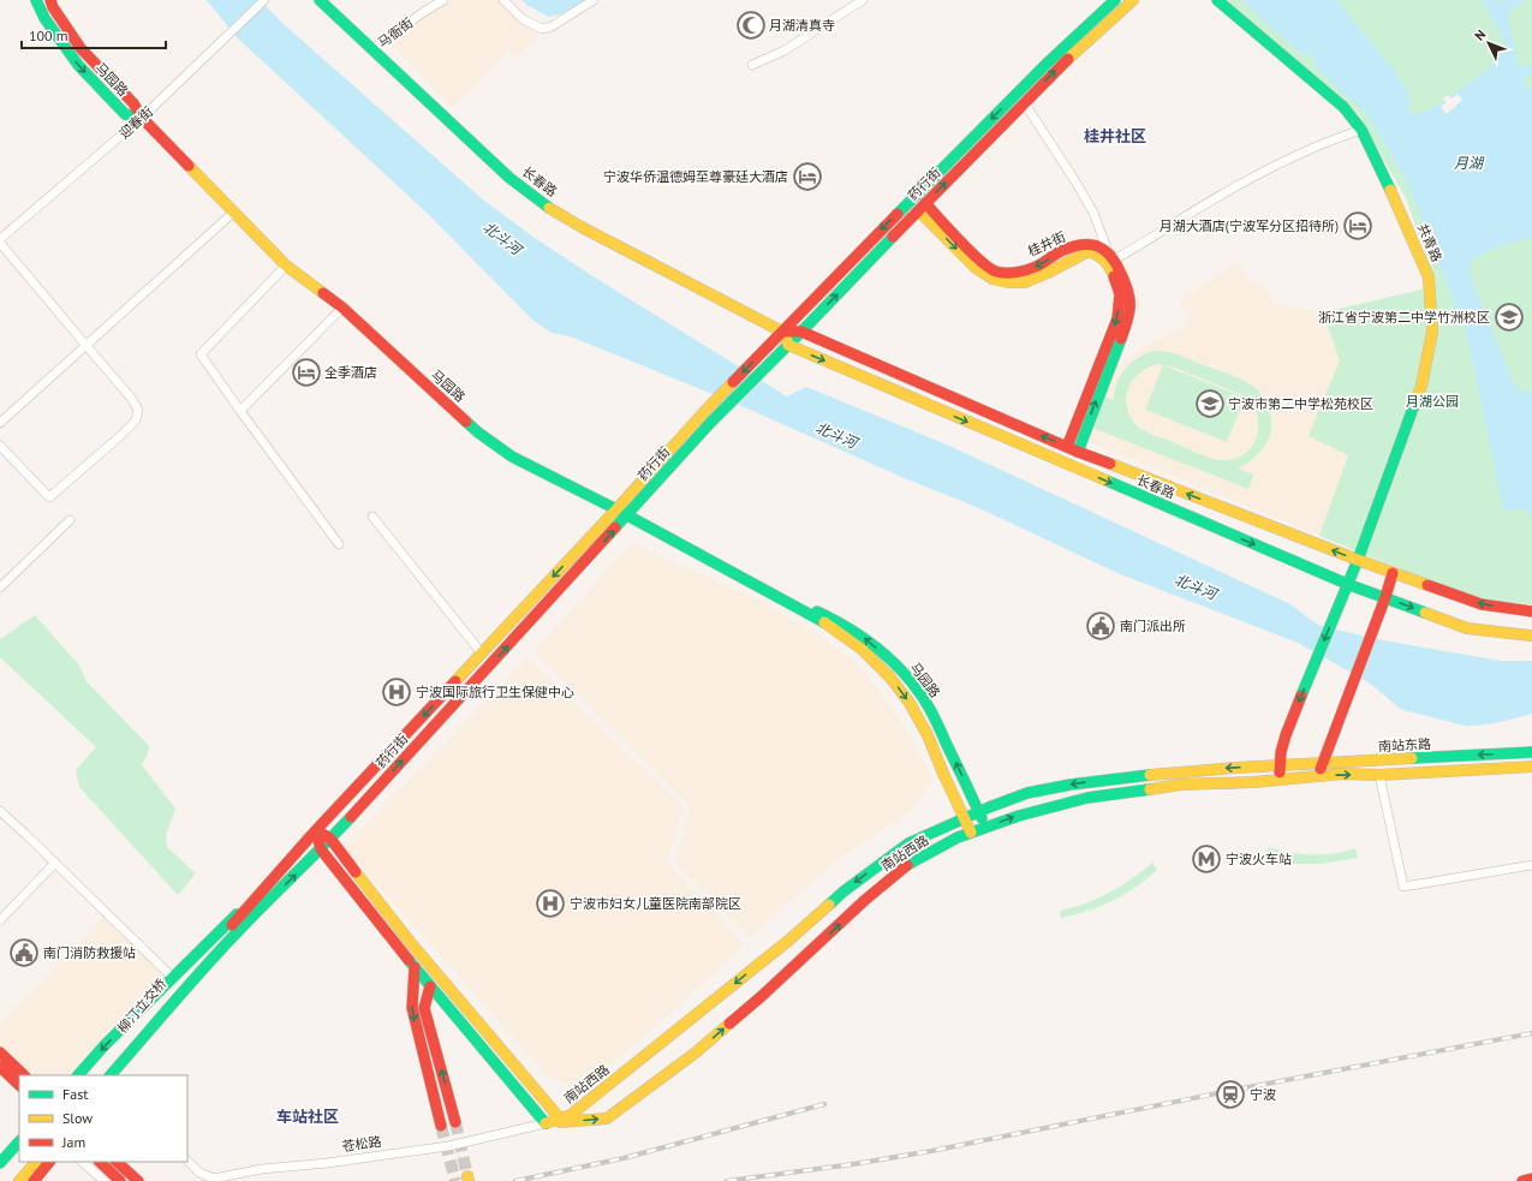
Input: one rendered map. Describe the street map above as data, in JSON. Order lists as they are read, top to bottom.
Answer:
{
  "streets": {
    "main road": [
      "马园路",
      "长春路",
      "药行街",
      "共青路",
      "桂井街",
      "南站东路",
      "南站西路",
      "柳汀立交桥"
    ],
    "street": ["马衙街", "迎春街", "苍松路"]
  },
  "crossings": [
    ["马衙街", "长春路"],
    ["马园路", "迎春街"],
    ["马园路", "药行街"],
    ["马园路", "南站西路"],
    ["长春路", "药行街"],
    ["长春路", "共青路"],
    ["长春路", "桂井街"],
    ["药行街", "桂井街"],
    ["药行街", "柳汀立交桥"],
    ["共青路", "南站东路"],
    ["共青路", "南站西路"],
    ["南站东路", "南站西路"],
    ["南站西路", "苍松路"]
  ],
  "districts": ["桂井社区", "车站社区"],
  "water": ["月湖", "北斗河"],
  "parks": ["月湖公园"],
  "places": {
    "mosque": ["月湖清真寺"],
    "hotel": ["宁波华侨温德姆至尊豪廷大酒店", "月湖大酒店(宁波军分区招待所)", "全季酒店"],
    "school or university": ["浙江省宁波第二中学竹洲校区", "宁波市第二中学松苑校区"],
    "public building": ["南门派出所", "南门消防救援站"],
    "hospital": ["宁波国际旅行卫生保健中心", "宁波市妇女儿童医院南部院区"],
    "metro station": ["宁波火车站"],
    "station": ["宁波"]
  },
  "legend": ["Fast", "Slow", "Jam"],
  "scale_bar": "100 m",
  "north": "top left"
}
